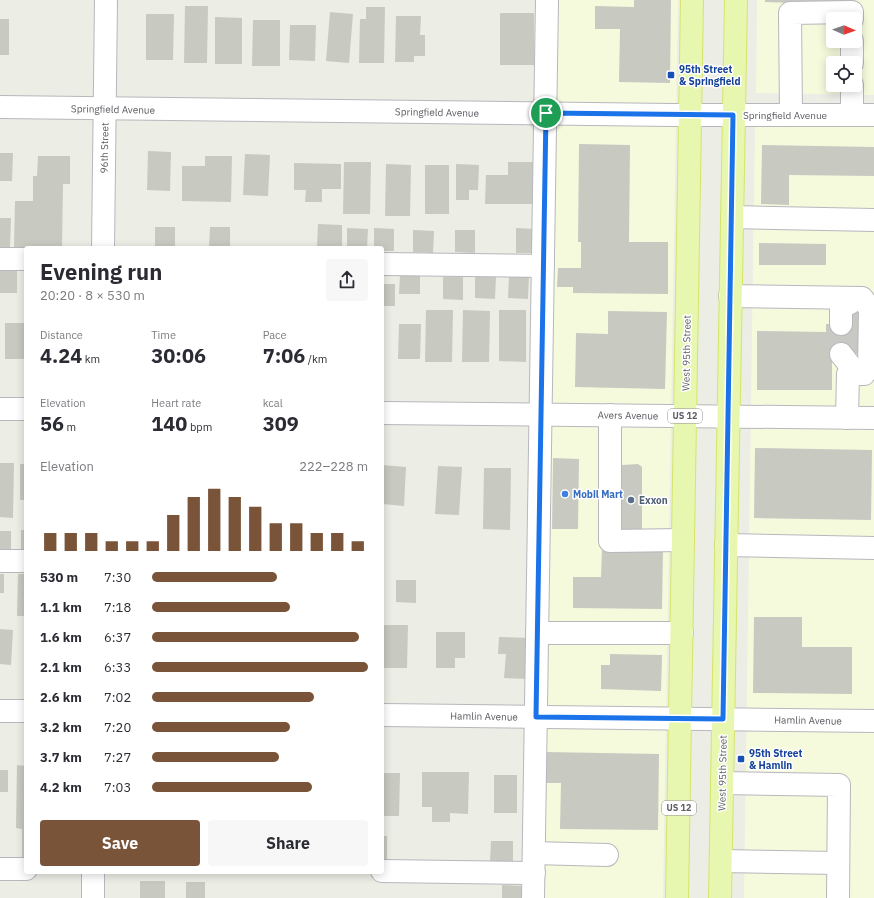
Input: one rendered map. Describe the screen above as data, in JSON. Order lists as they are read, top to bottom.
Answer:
{
  "streets": {
    "main road": ["West 95th Street", "US 12"],
    "street": [
      "Springfield Avenue",
      "96th Street",
      "Avers Avenue",
      "Hamlin Avenue"
    ]
  },
  "crossings": [
    ["Springfield Avenue", "96th Street"],
    ["Springfield Avenue", "West 95th Street"],
    ["West 95th Street", "Avers Avenue"],
    ["West 95th Street", "Hamlin Avenue"]
  ],
  "places": {
    "transit": ["95th Street & Springfield", "95th Street & Hamlin"],
    "other": ["Mobil Mart", "Exxon"]
  },
  "north": "right",
  "page": {
    "heading": ["Evening run", "20:20 · 8 × 530 m"],
    "stats": [
      ["Distance", "4.24 km"],
      ["Time", "30:06"],
      ["Pace", "7:06 /km"],
      ["Elevation", "56 m"],
      ["Heart rate", "140 bpm"],
      ["kcal", "309"]
    ],
    "chart": ["Elevation", "222–228 m"],
    "list": [
      {
        "name": "530 m",
        "note": "7:30"
      },
      {
        "name": "1.1 km",
        "note": "7:18"
      },
      {
        "name": "1.6 km",
        "note": "6:37"
      },
      {
        "name": "2.1 km",
        "note": "6:33"
      },
      {
        "name": "2.6 km",
        "note": "7:02"
      },
      {
        "name": "3.2 km",
        "note": "7:20"
      },
      {
        "name": "3.7 km",
        "note": "7:27"
      },
      {
        "name": "4.2 km",
        "note": "7:03"
      }
    ],
    "buttons": ["Save", "Share"]
  }
}
